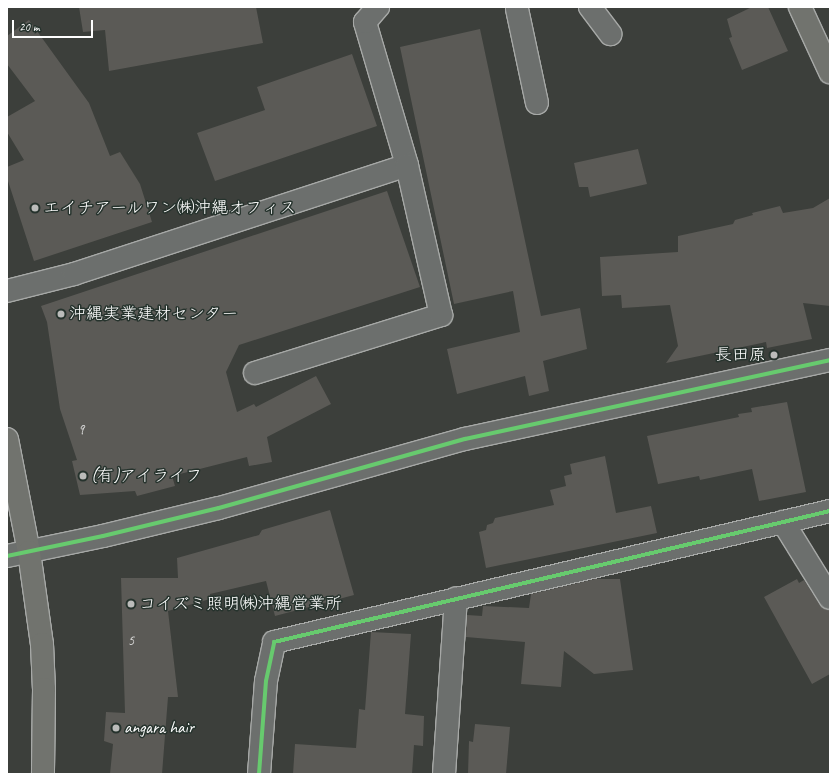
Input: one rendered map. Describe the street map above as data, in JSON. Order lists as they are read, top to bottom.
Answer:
{
  "places": [
    "エイチアールワン㈱沖縄オフィス",
    "沖縄実業建材センター",
    "長田原",
    "(有)アイライフ",
    "コイズミ照明㈱沖縄営業所",
    "angara hair"
  ],
  "house_numbers": ["9", "5"],
  "scale_bar": "20 m"
}
